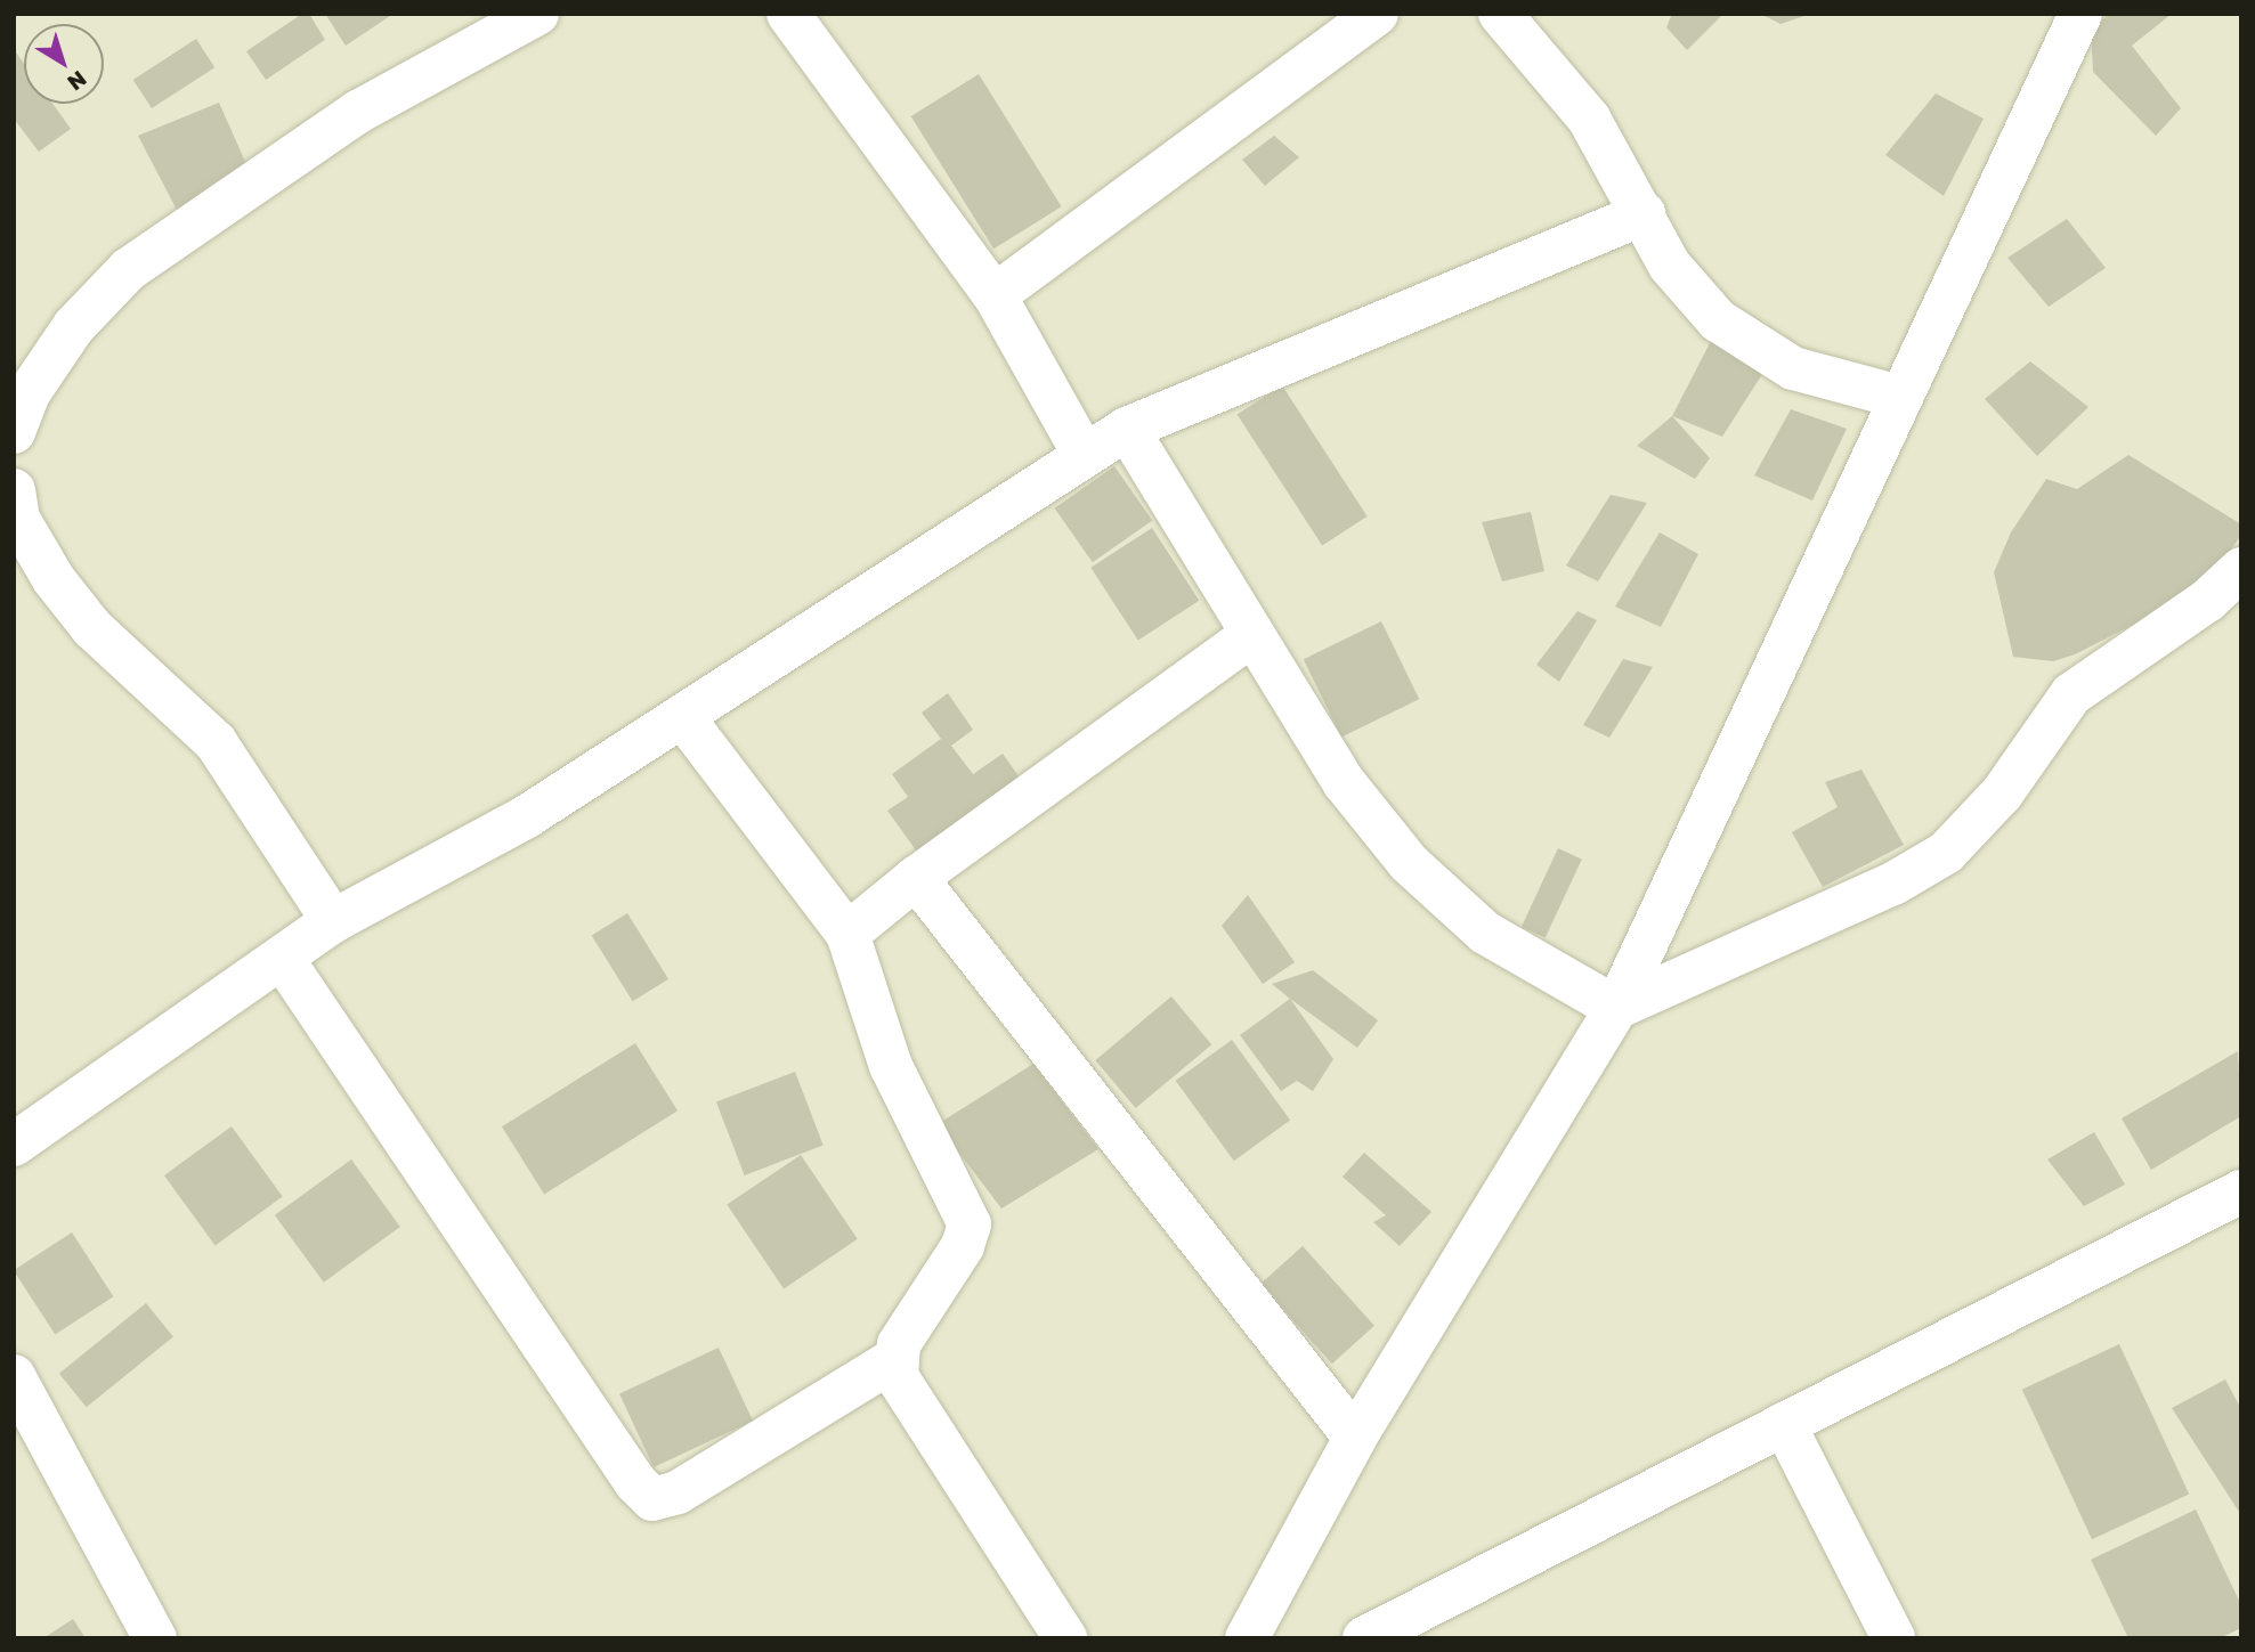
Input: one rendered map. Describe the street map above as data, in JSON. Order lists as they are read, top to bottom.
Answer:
{
  "north": "bottom right"
}
